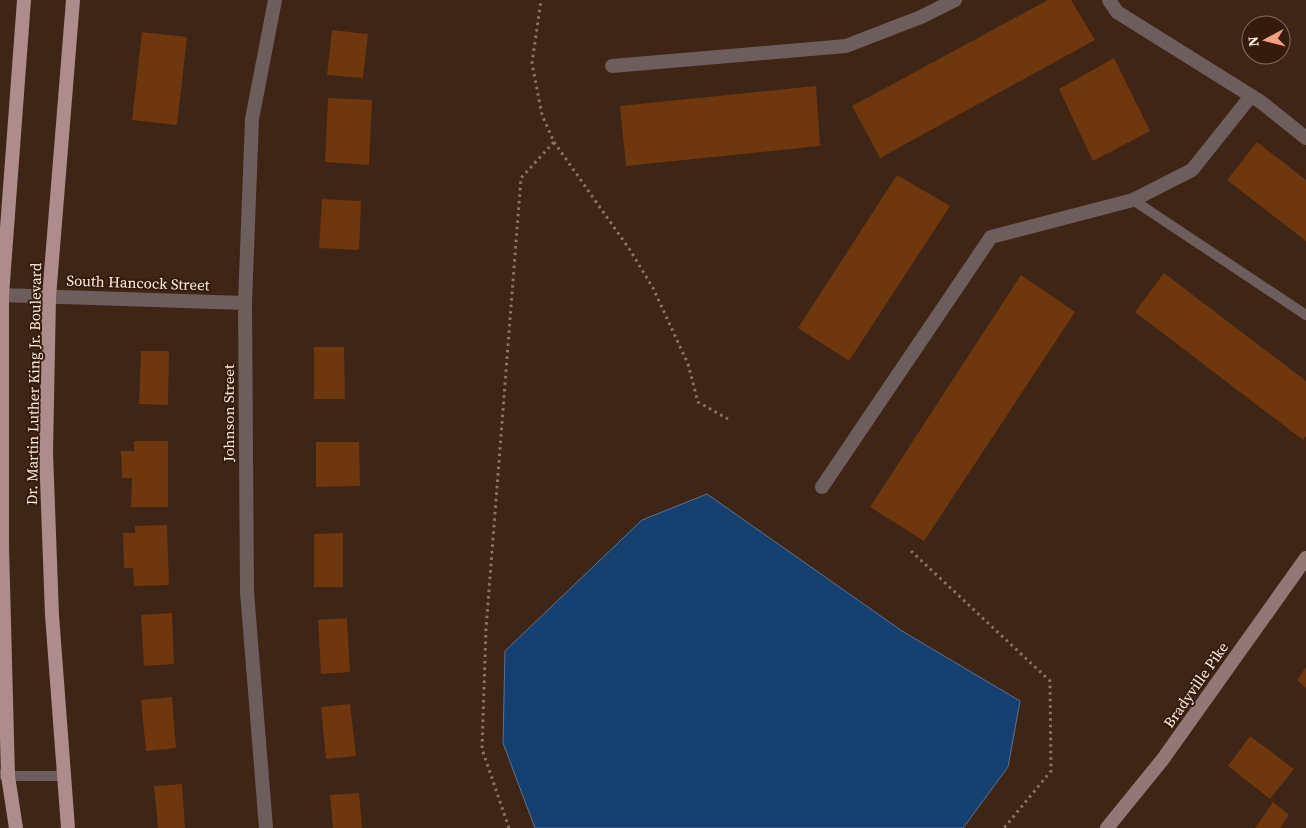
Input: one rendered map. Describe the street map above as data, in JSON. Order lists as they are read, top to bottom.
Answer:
{
  "streets": {
    "main road": ["Dr. Martin Luther King Jr. Boulevard", "Bradyville Pike"],
    "street": ["South Hancock Street", "Johnson Street"]
  },
  "crossings": [
    ["South Hancock Street", "Dr. Martin Luther King Jr. Boulevard"],
    ["South Hancock Street", "Johnson Street"]
  ],
  "north": "left"
}
